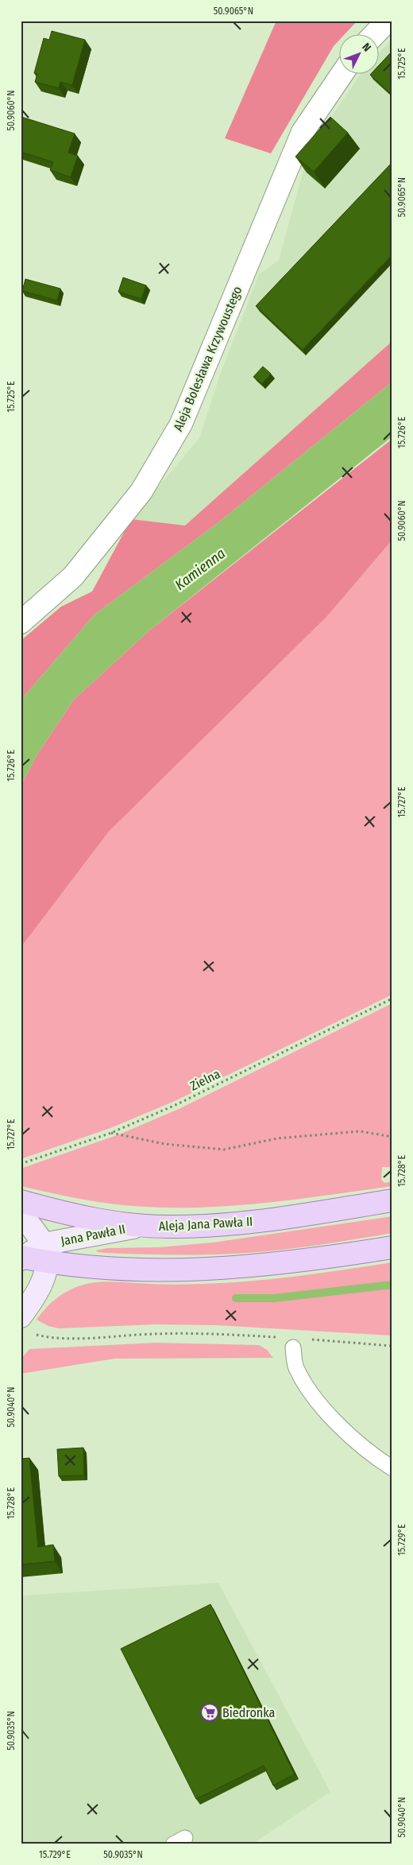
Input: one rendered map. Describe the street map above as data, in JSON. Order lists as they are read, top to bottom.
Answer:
{
  "streets": {
    "main road": ["Aleja Jana Pawła II"],
    "street": ["Aleja Bolesława Krzywoustego", "Jana Pawła II"],
    "path": ["Zielna"]
  },
  "crossings": [
    ["Aleja Jana Pawła II", "Jana Pawła II"]
  ],
  "water": ["Kamienna"],
  "places": {
    "supermarket": ["Biedronka"]
  },
  "north": "top right",
  "coordinates": [
    "50.9065°N",
    "15.725°E",
    "50.9060°N",
    "15.726°E",
    "15.727°E",
    "15.728°E",
    "50.9040°N",
    "15.729°E",
    "50.9035°N"
  ]
}
